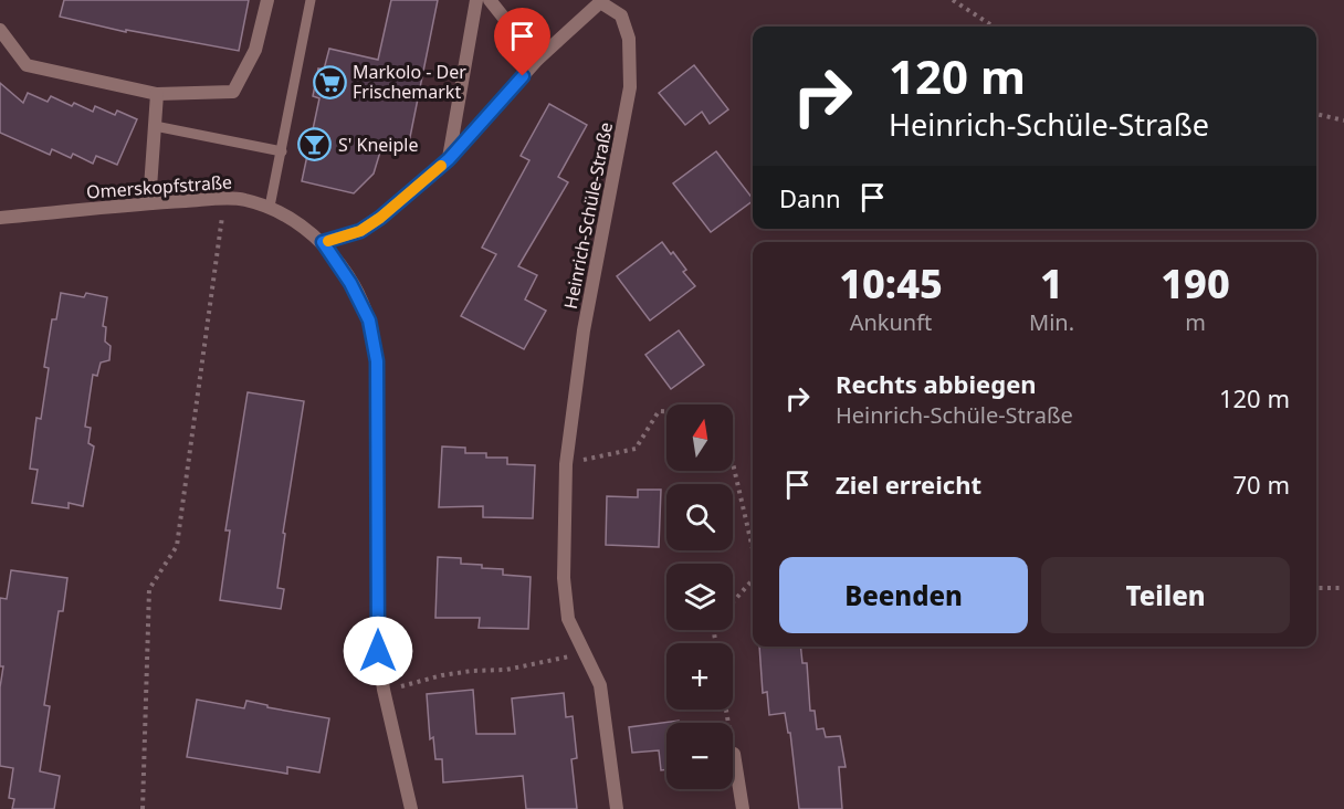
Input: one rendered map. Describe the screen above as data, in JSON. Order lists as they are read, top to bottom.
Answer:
{
  "streets": {
    "street": ["Omerskopfstraße", "Heinrich-Schüle-Straße"]
  },
  "crossings": [
    ["Omerskopfstraße", "Heinrich-Schüle-Straße"]
  ],
  "places": {
    "supermarket": ["Markolo - Der Frischemarkt"],
    "bar": ["S' Kneiple"]
  },
  "north": "top",
  "page": {
    "turn": ["120 m", "Heinrich-Schüle-Straße"],
    "then": "Dann",
    "eta": [
      "10:45",
      "Ankunft",
      "1",
      "Min.",
      "190",
      "m"
    ],
    "list": [
      {
        "name": "Rechts abbiegen",
        "note": "Heinrich-Schüle-Straße",
        "value": "120 m"
      },
      {
        "name": "Ziel erreicht",
        "value": "70 m"
      }
    ],
    "map_buttons": ["+", "−"],
    "buttons": ["Beenden", "Teilen"]
  }
}
